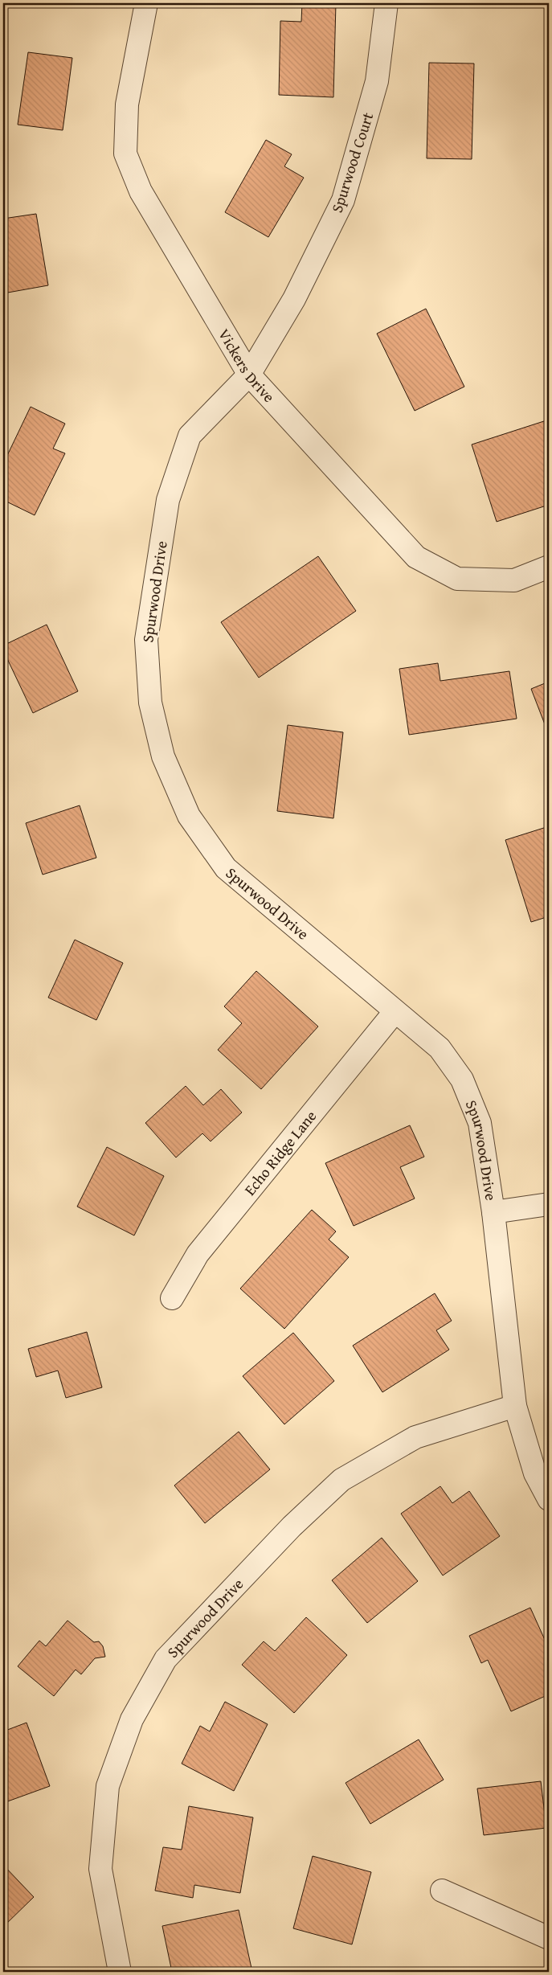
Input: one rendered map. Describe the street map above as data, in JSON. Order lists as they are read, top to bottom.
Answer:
{
  "streets": {
    "street": [
      "Spurwood Court",
      "Vickers Drive",
      "Spurwood Drive",
      "Echo Ridge Lane"
    ]
  },
  "crossings": [
    ["Spurwood Court", "Vickers Drive"],
    ["Spurwood Court", "Spurwood Drive"],
    ["Vickers Drive", "Spurwood Drive"],
    ["Spurwood Drive", "Echo Ridge Lane"]
  ]
}
